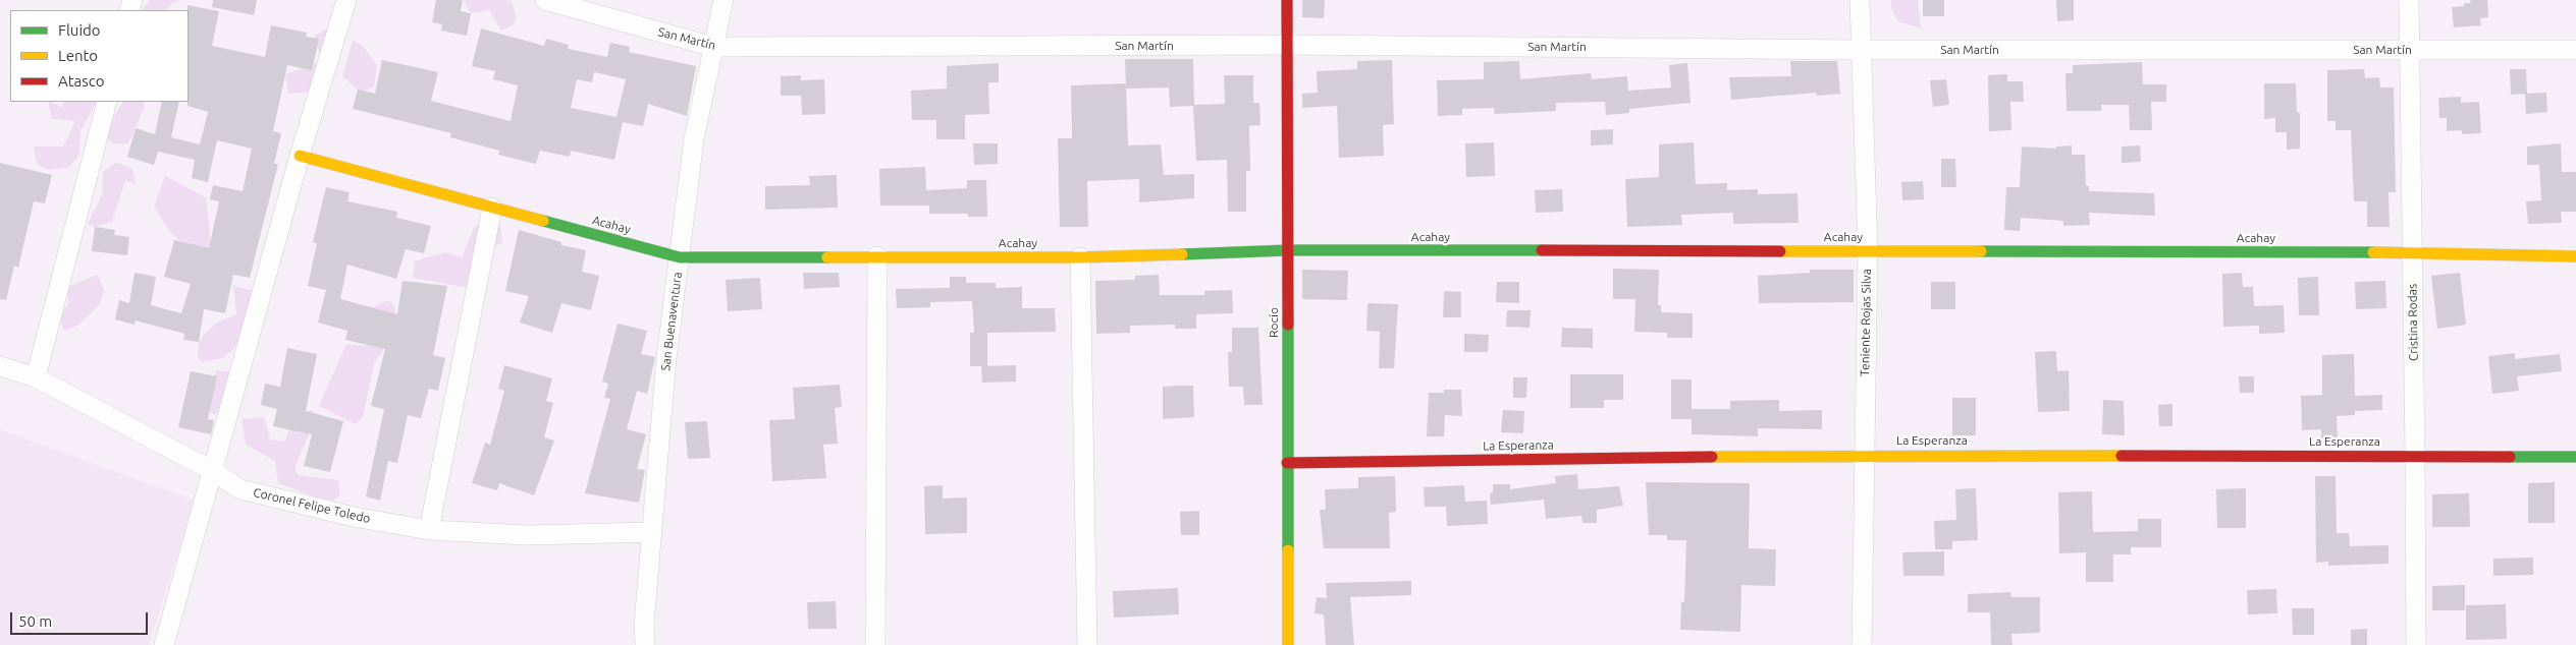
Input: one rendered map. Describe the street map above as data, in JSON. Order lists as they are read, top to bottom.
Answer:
{
  "streets": {
    "street": [
      "San Martín",
      "Acahay",
      "San Buenaventura",
      "Rocío",
      "Teniente Rojas Silva",
      "Cristina Rodas",
      "La Esperanza",
      "Coronel Felipe Toledo"
    ]
  },
  "crossings": [
    ["San Martín", "San Buenaventura"],
    ["San Martín", "Rocío"],
    ["San Martín", "Teniente Rojas Silva"],
    ["San Martín", "Cristina Rodas"],
    ["Acahay", "San Buenaventura"],
    ["Acahay", "Rocío"],
    ["Acahay", "Teniente Rojas Silva"],
    ["Acahay", "Cristina Rodas"],
    ["San Buenaventura", "Coronel Felipe Toledo"],
    ["Rocío", "La Esperanza"],
    ["Teniente Rojas Silva", "La Esperanza"],
    ["Cristina Rodas", "La Esperanza"]
  ],
  "legend": ["Fluido", "Lento", "Atasco"],
  "scale_bar": "50 m"
}
